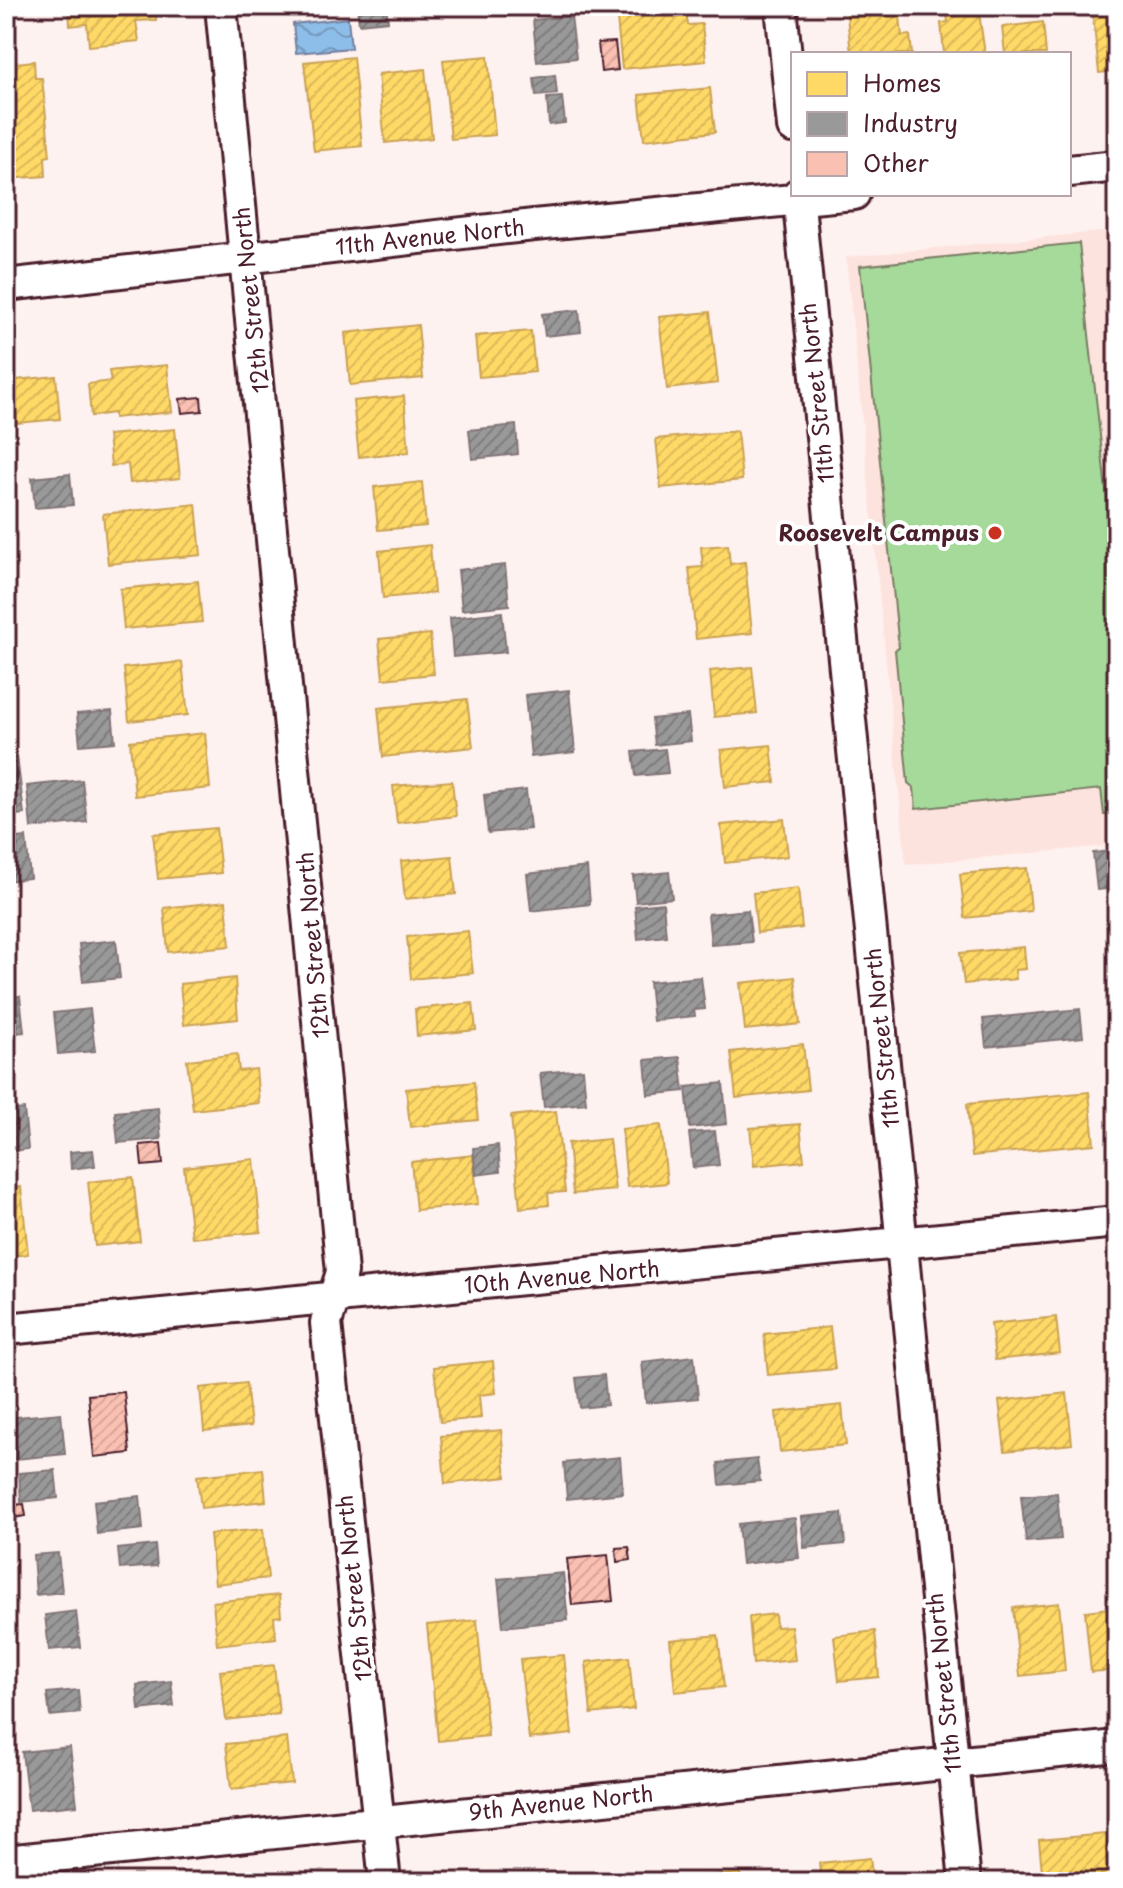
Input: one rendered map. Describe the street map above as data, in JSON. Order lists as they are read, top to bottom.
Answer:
{
  "streets": {
    "street": [
      "11th Avenue North",
      "12th Street North",
      "11th Street North",
      "10th Avenue North",
      "9th Avenue North"
    ]
  },
  "crossings": [
    ["11th Avenue North", "12th Street North"],
    ["11th Avenue North", "11th Street North"],
    ["12th Street North", "10th Avenue North"],
    ["12th Street North", "9th Avenue North"],
    ["11th Street North", "10th Avenue North"],
    ["11th Street North", "9th Avenue North"]
  ],
  "places": ["Roosevelt Campus"],
  "legend": ["Homes", "Industry", "Other"]
}
